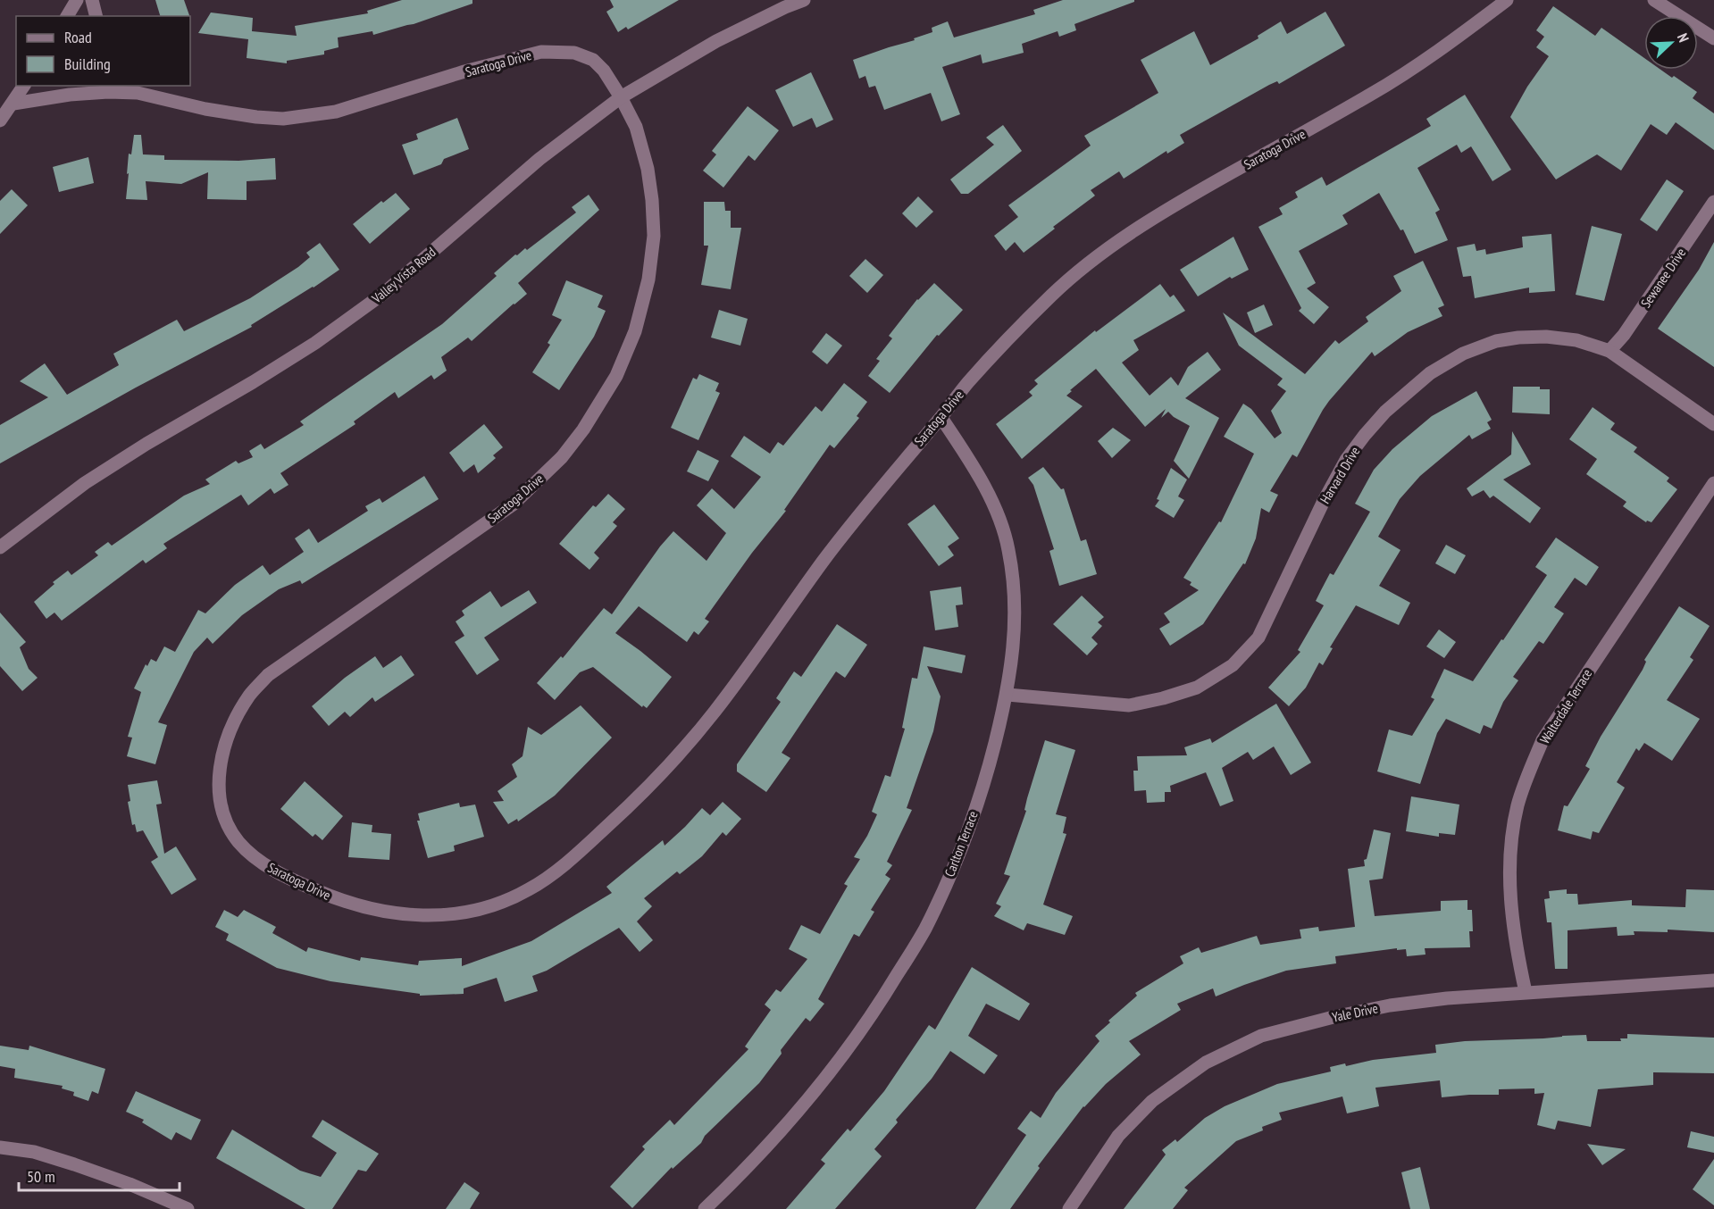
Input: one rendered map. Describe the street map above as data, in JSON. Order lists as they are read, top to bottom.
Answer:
{
  "streets": {
    "street": [
      "Saratoga Drive",
      "Valley Vista Road",
      "Sewanee Drive",
      "Harvard Drive",
      "Walterdale Terrace",
      "Carlton Terrace",
      "Yale Drive"
    ]
  },
  "crossings": [
    ["Saratoga Drive", "Valley Vista Road"],
    ["Saratoga Drive", "Carlton Terrace"],
    ["Sewanee Drive", "Harvard Drive"],
    ["Harvard Drive", "Carlton Terrace"],
    ["Walterdale Terrace", "Yale Drive"]
  ],
  "legend": ["Road", "Building"],
  "scale_bar": "50 m",
  "north": "top right"
}
